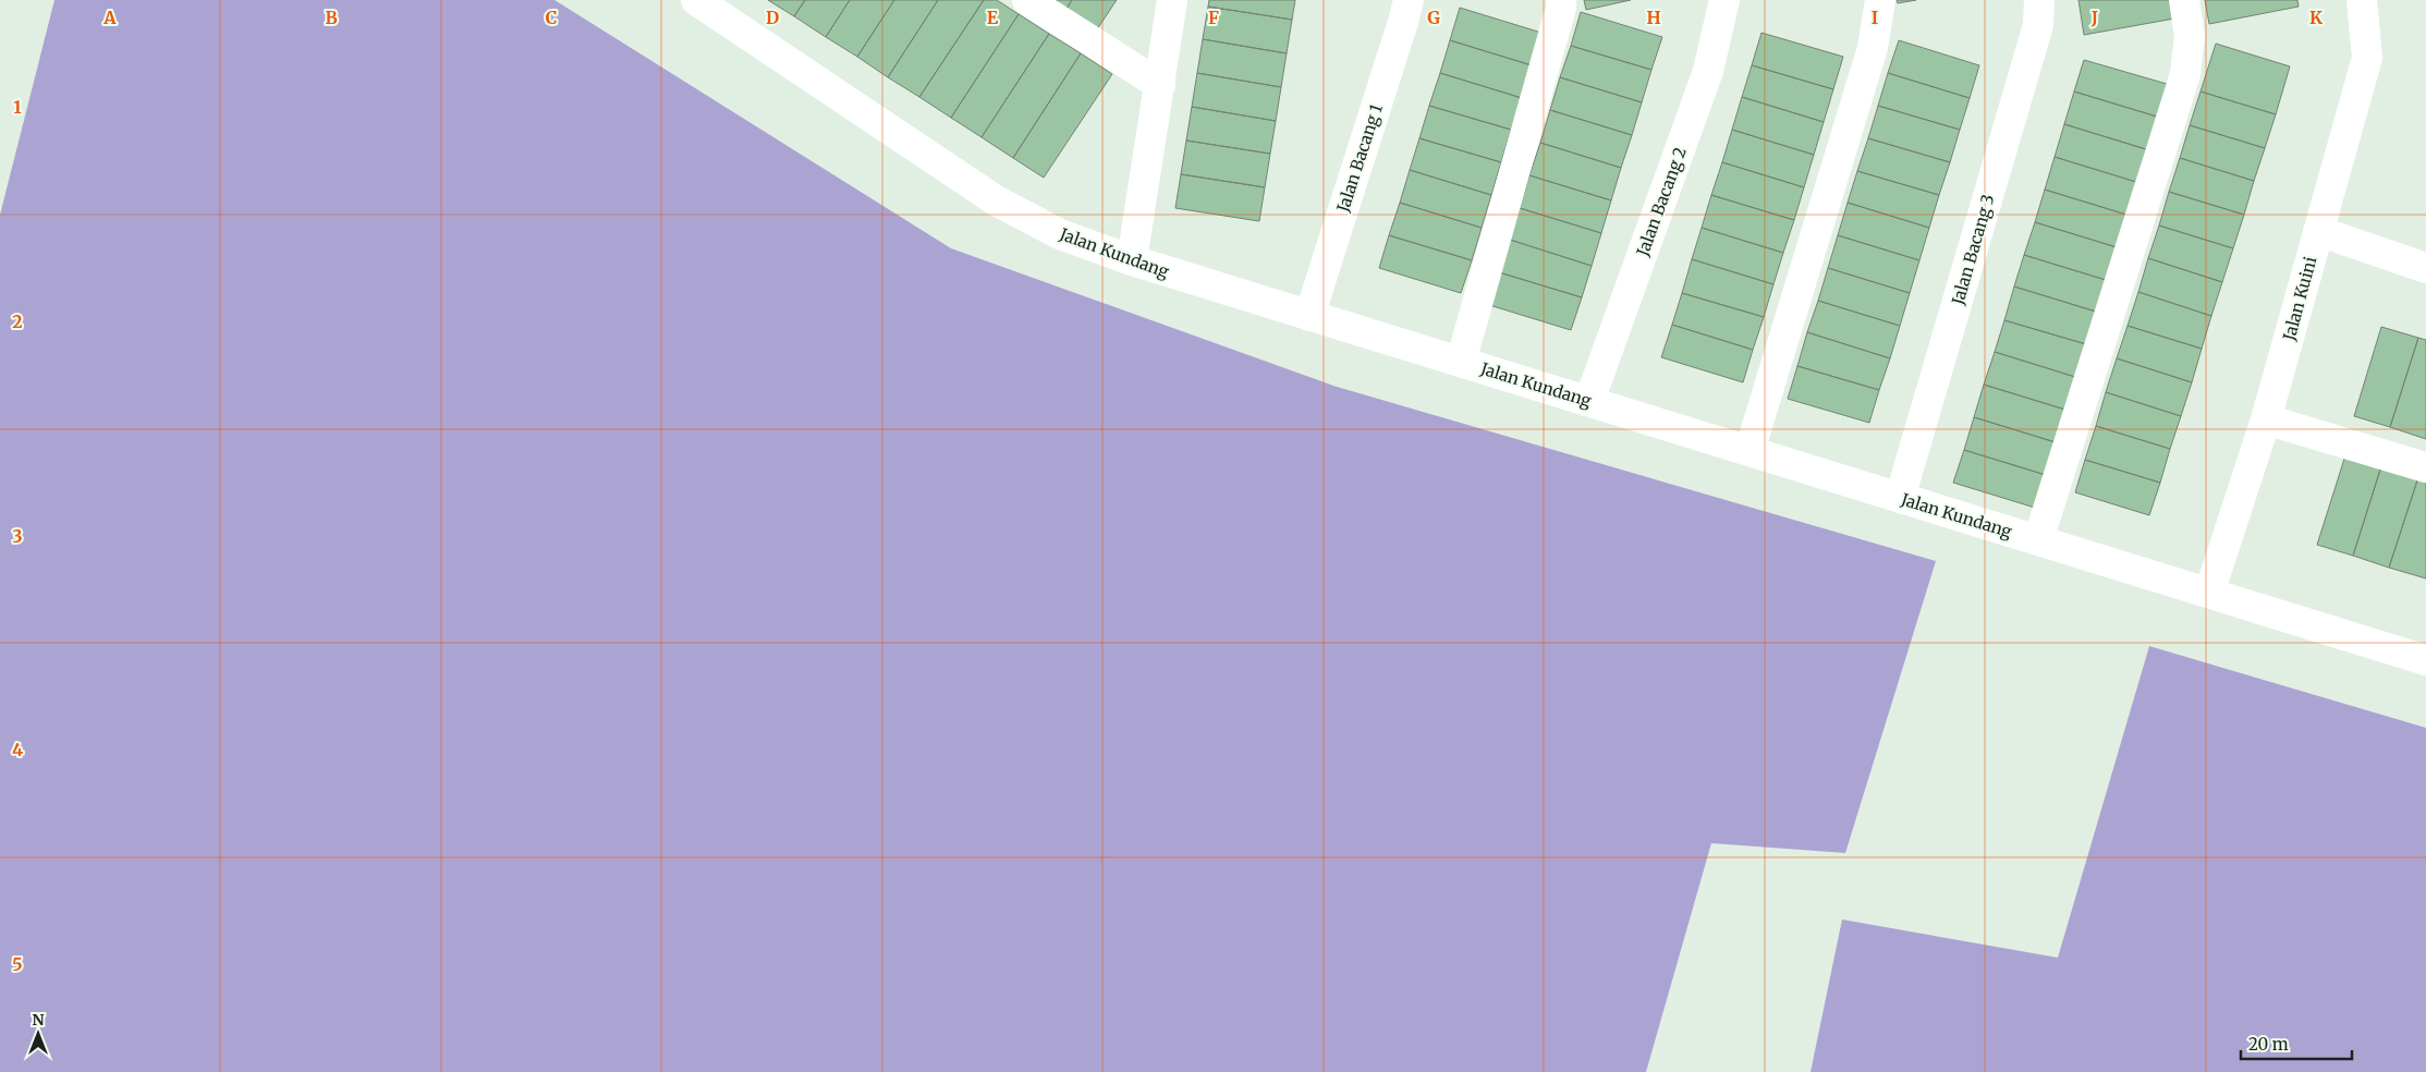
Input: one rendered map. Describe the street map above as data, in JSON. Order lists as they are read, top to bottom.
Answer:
{
  "streets": {
    "street": [
      "Jalan Bacang 1",
      "Jalan Bacang 2",
      "Jalan Bacang 3",
      "Jalan Kundang",
      "Jalan Kuini"
    ]
  },
  "crossings": [
    ["Jalan Bacang 1", "Jalan Kundang"],
    ["Jalan Bacang 2", "Jalan Kundang"],
    ["Jalan Bacang 3", "Jalan Kundang"],
    ["Jalan Kundang", "Jalan Kuini"]
  ],
  "scale_bar": "20 m",
  "north": "top",
  "grid": {
    "columns": [
      "A",
      "B",
      "C",
      "D",
      "E",
      "F",
      "G",
      "H",
      "I",
      "J",
      "K"
    ],
    "rows": [
      "1",
      "2",
      "3",
      "4",
      "5"
    ]
  }
}
